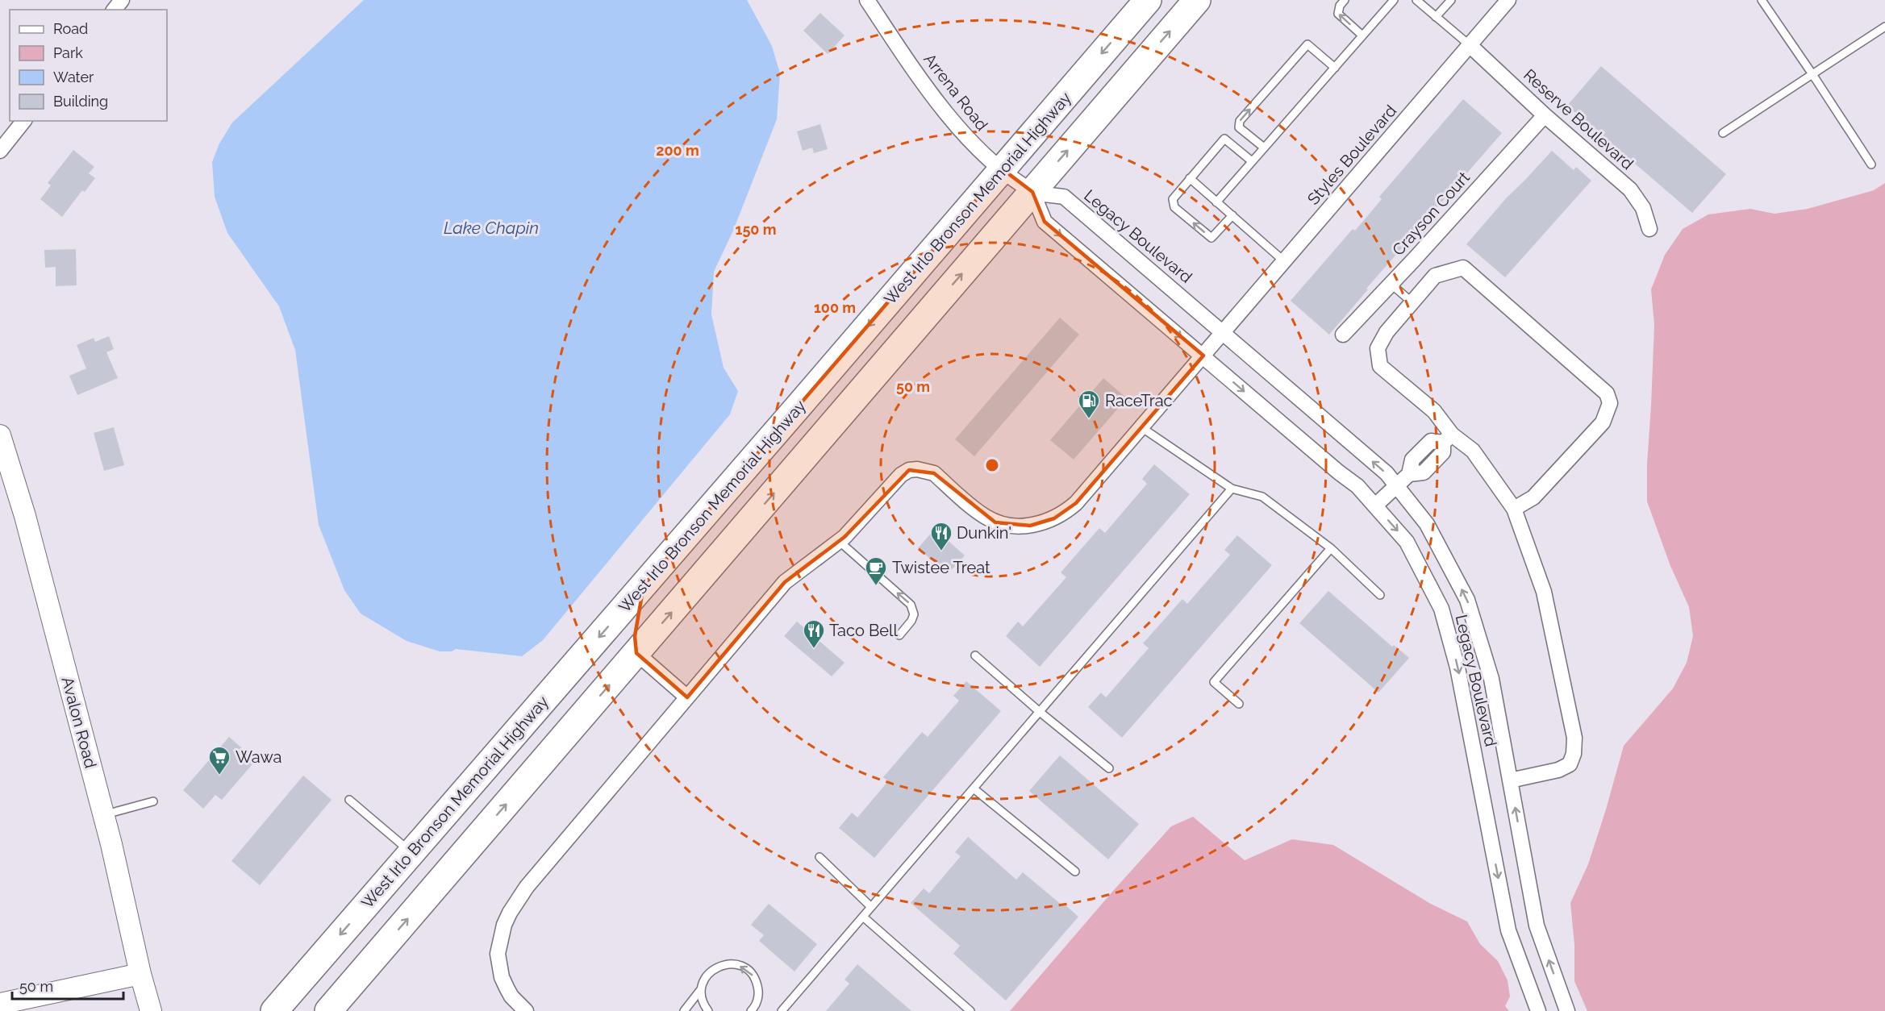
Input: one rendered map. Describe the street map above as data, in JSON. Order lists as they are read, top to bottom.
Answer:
{
  "streets": {
    "highway": ["West Irlo Bronson Memorial Highway"],
    "main road": ["Avalon Road"],
    "street": [
      "Arrena Road",
      "Reserve Boulevard",
      "Styles Boulevard",
      "Crayson Court",
      "Legacy Boulevard"
    ]
  },
  "crossings": [
    ["Arrena Road", "West Irlo Bronson Memorial Highway"],
    ["Arrena Road", "Legacy Boulevard"],
    ["Reserve Boulevard", "Styles Boulevard"],
    ["Reserve Boulevard", "Crayson Court"],
    ["Styles Boulevard", "Legacy Boulevard"]
  ],
  "water": ["Lake Chapin"],
  "places": {
    "fuel station": ["RaceTrac"],
    "restaurant": ["Dunkin'", "Taco Bell"],
    "cafe": ["Twistee Treat"],
    "supermarket": ["Wawa"]
  },
  "legend": [
    "Road",
    "Park",
    "Water",
    "Building"
  ],
  "scale_bar": "50 m",
  "rings": [
    "200 m",
    "150 m",
    "100 m",
    "50 m"
  ]
}
